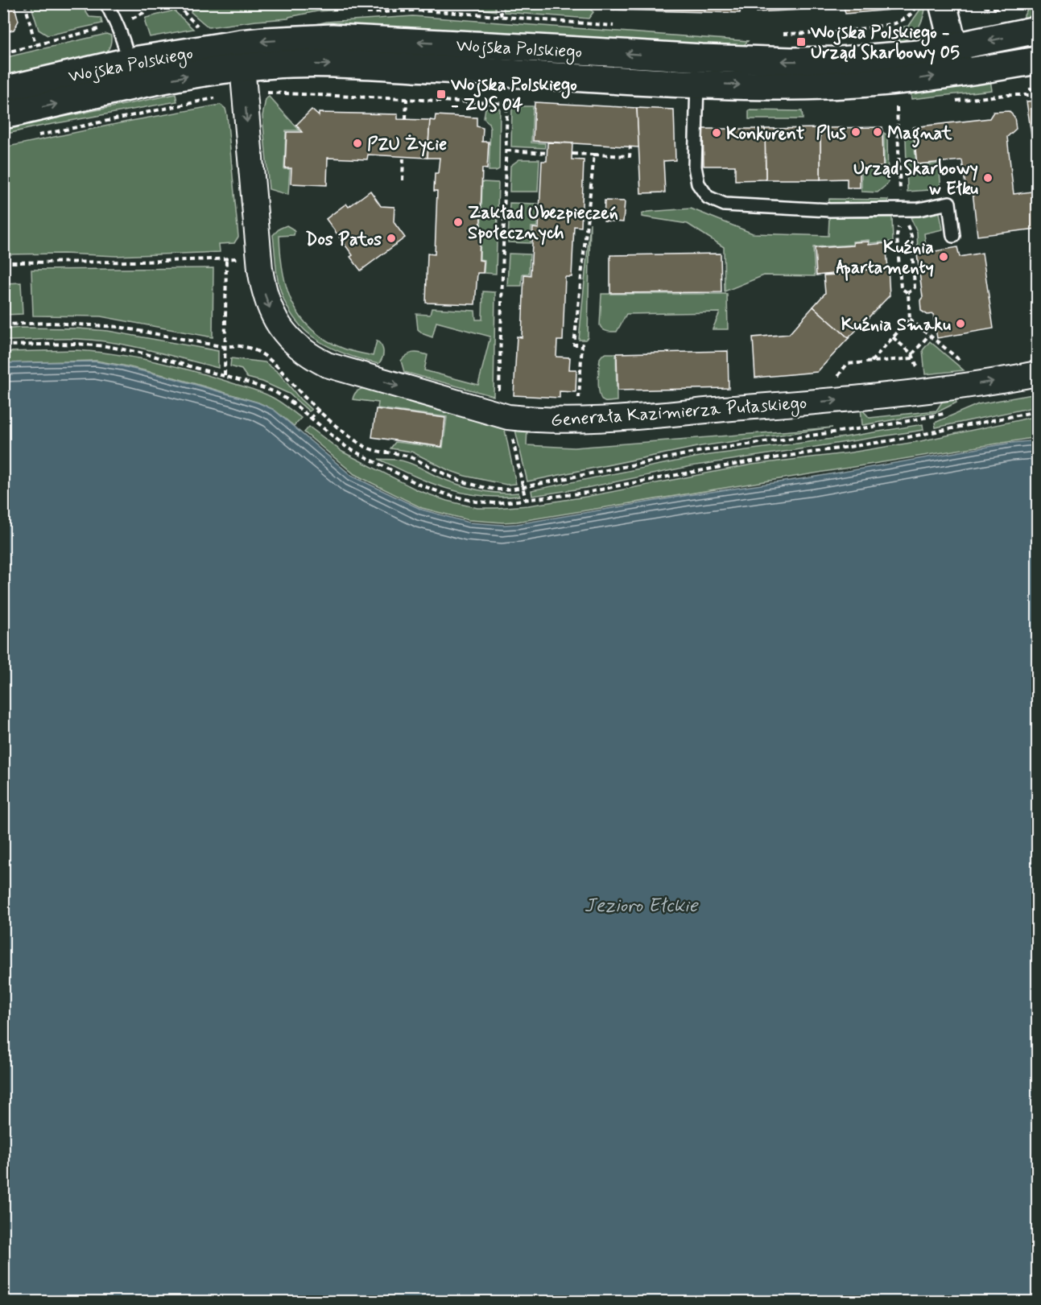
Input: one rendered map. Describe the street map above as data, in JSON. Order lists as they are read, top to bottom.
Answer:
{
  "streets": {
    "street": ["Wojska Polskiego", "Generała Kazimierza Pułaskiego"]
  },
  "crossings": [
    ["Wojska Polskiego", "Generała Kazimierza Pułaskiego"]
  ],
  "one_way": ["Generała Kazimierza Pułaskiego"],
  "water": ["Jezioro Ełckie"],
  "places": {
    "transit": ["Wojska Polskiego - Urząd Skarbowy 05", "Wojska Polskiego - ZUS 04"],
    "other": [
      "Plus",
      "Magnat",
      "Konkurent",
      "PZU Życie",
      "Urząd Skarbowy w Ełku",
      "Zakład Ubezpieczeń Społecznych",
      "Dos Patos",
      "Kuźnia Apartamenty",
      "Kuźnia Smaku"
    ]
  }
}
